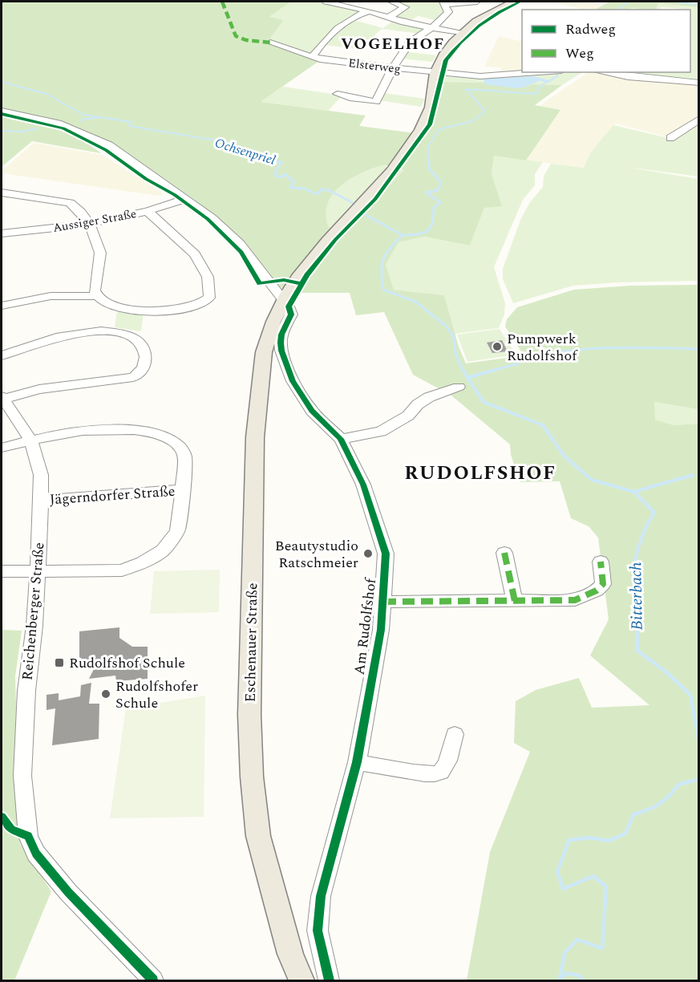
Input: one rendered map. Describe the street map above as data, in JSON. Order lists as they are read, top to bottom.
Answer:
{
  "streets": {
    "main road": ["Eschenauer Straße"],
    "street": [
      "Elsterweg",
      "Aussiger Straße",
      "Jägerndorfer Straße",
      "Reichenberger Straße",
      "Am Rudolfshof"
    ]
  },
  "crossings": [
    ["Elsterweg", "Eschenauer Straße"],
    ["Jägerndorfer Straße", "Reichenberger Straße"],
    ["Am Rudolfshof", "Eschenauer Straße"]
  ],
  "districts": ["VOGELHOF", "RUDOLFSHOF"],
  "water": ["Ochsenpriel", "Bitterbach"],
  "places": {
    "other": ["Pumpwerk Rudolfshof", "Beautystudio Ratschmeier", "Rudolfshofer Schule"],
    "transit": ["Rudolfshof Schule"]
  },
  "legend": ["Radweg", "Weg"]
}
